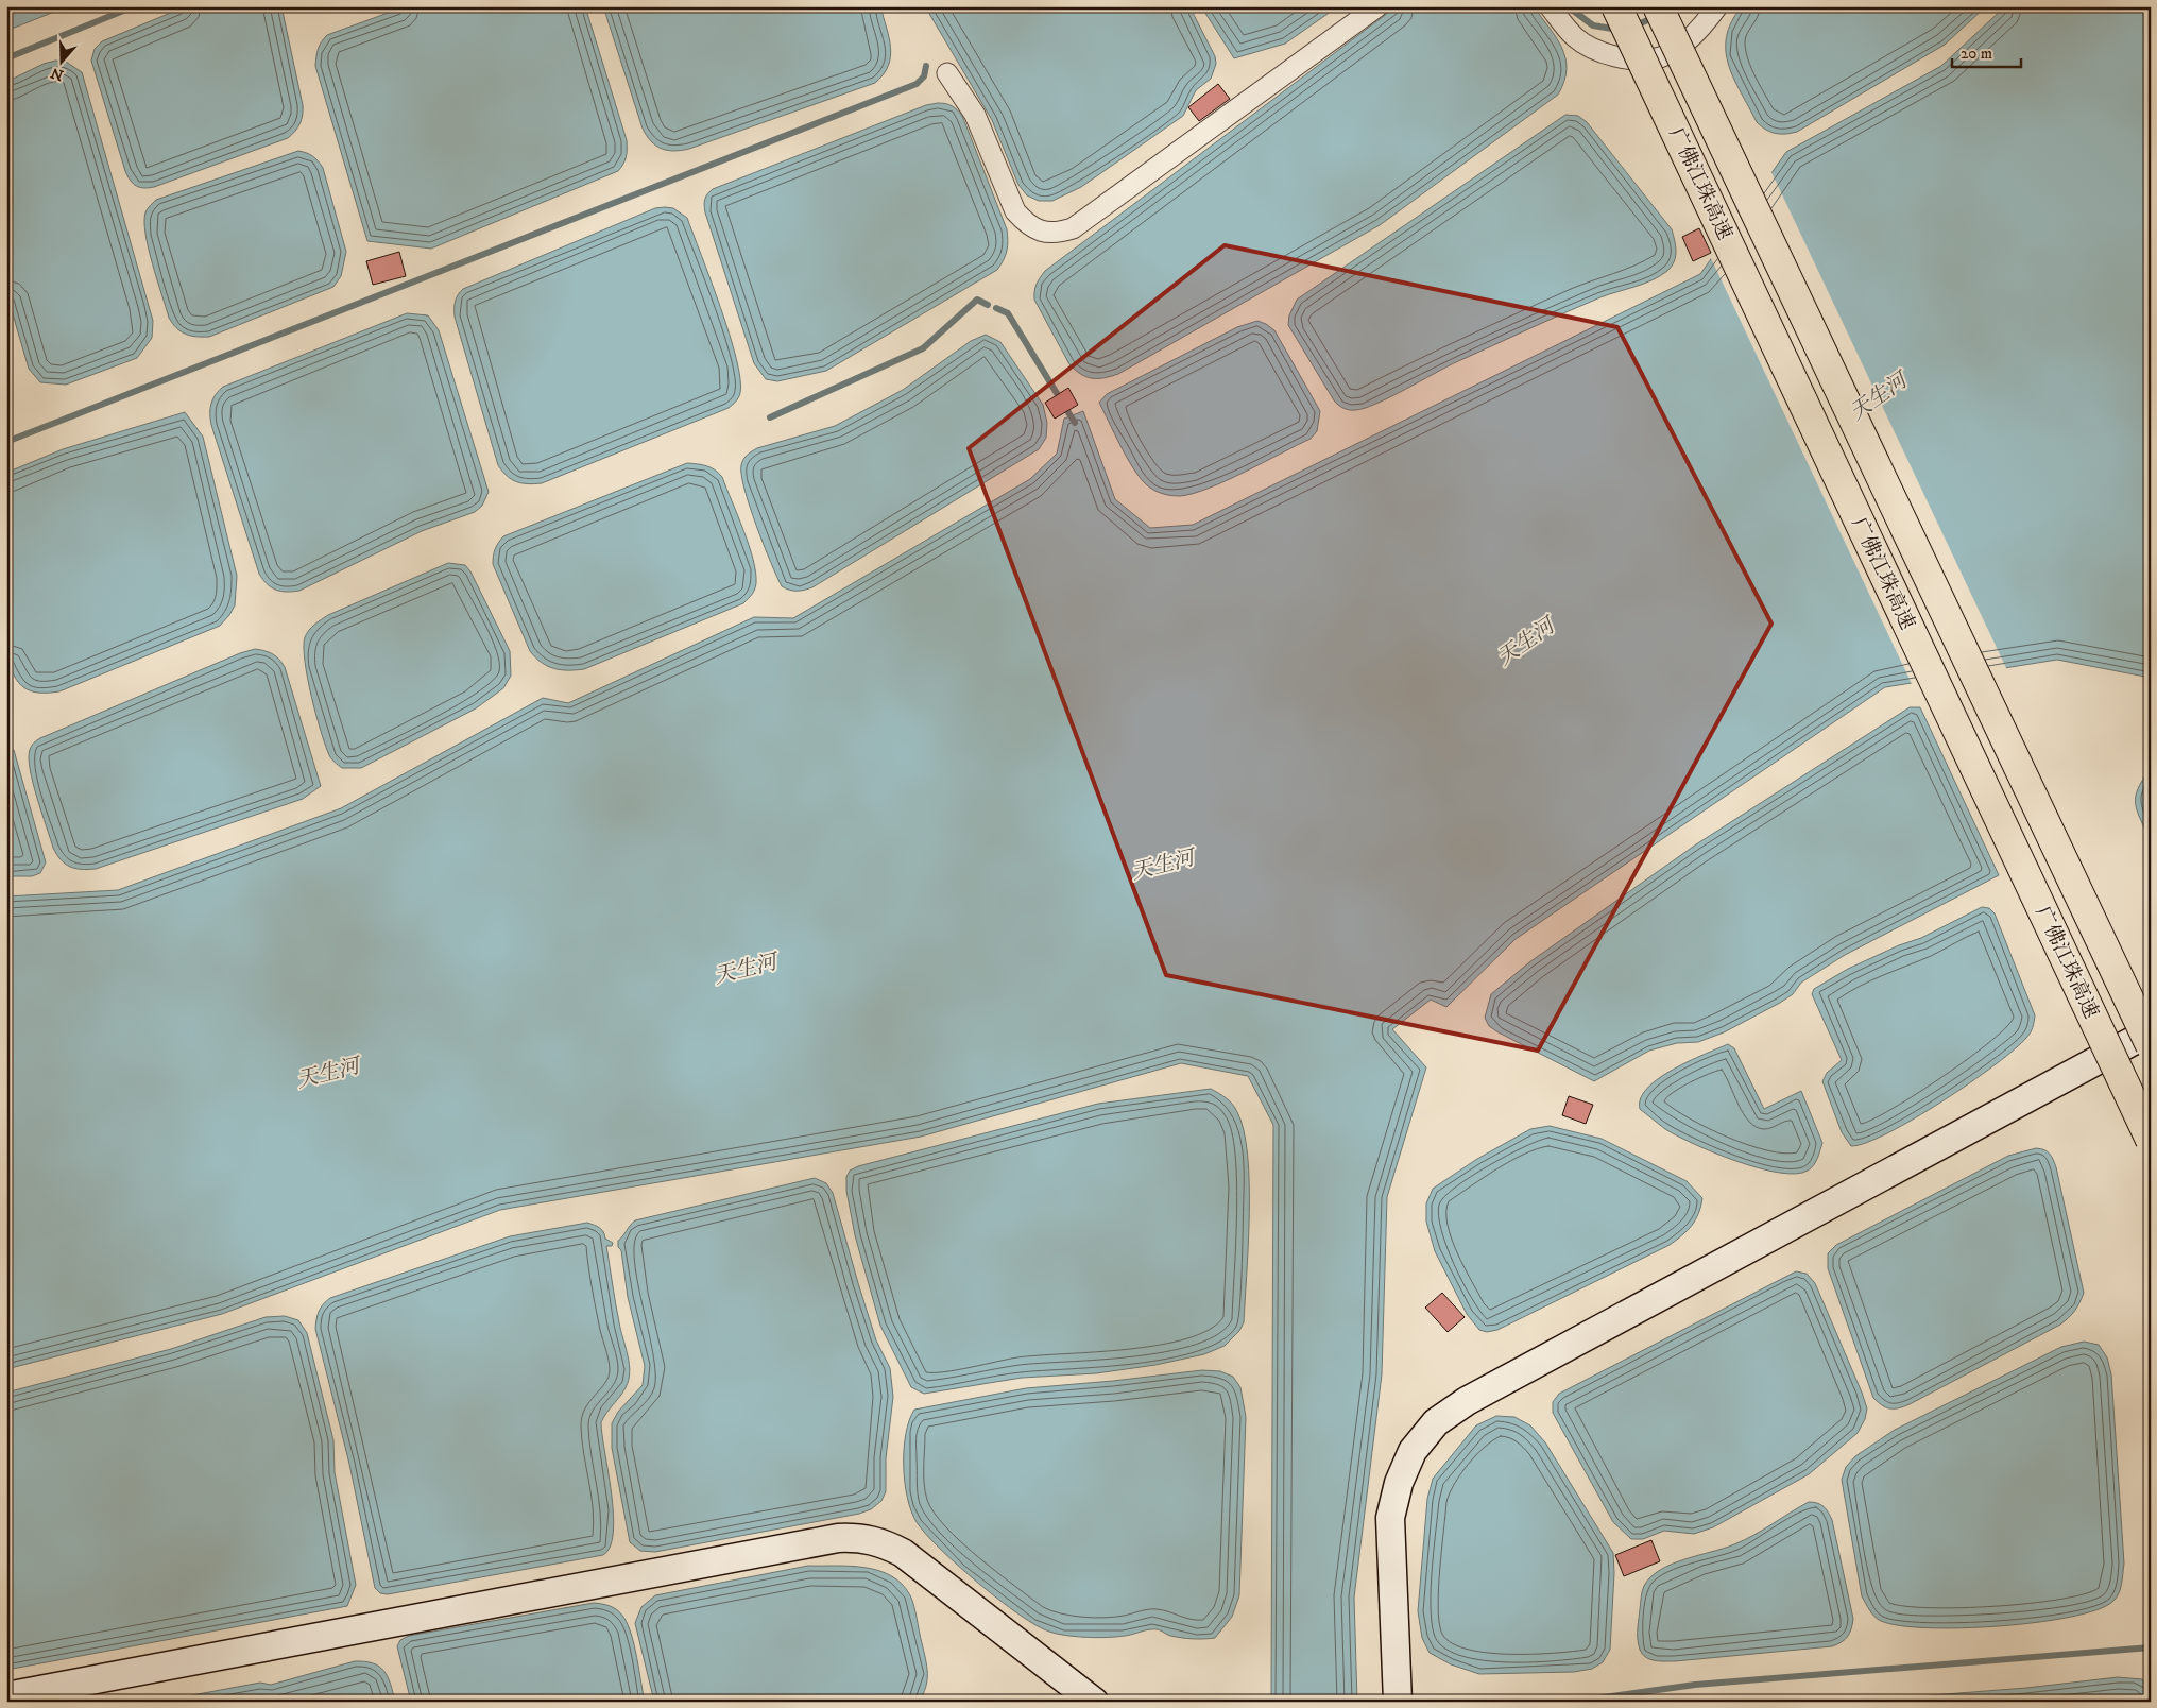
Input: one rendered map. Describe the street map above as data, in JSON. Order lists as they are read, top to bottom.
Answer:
{
  "streets": {
    "highway": ["广佛江珠高速"]
  },
  "water": ["天生河"],
  "scale_bar": "20 m",
  "north": "bottom"
}
